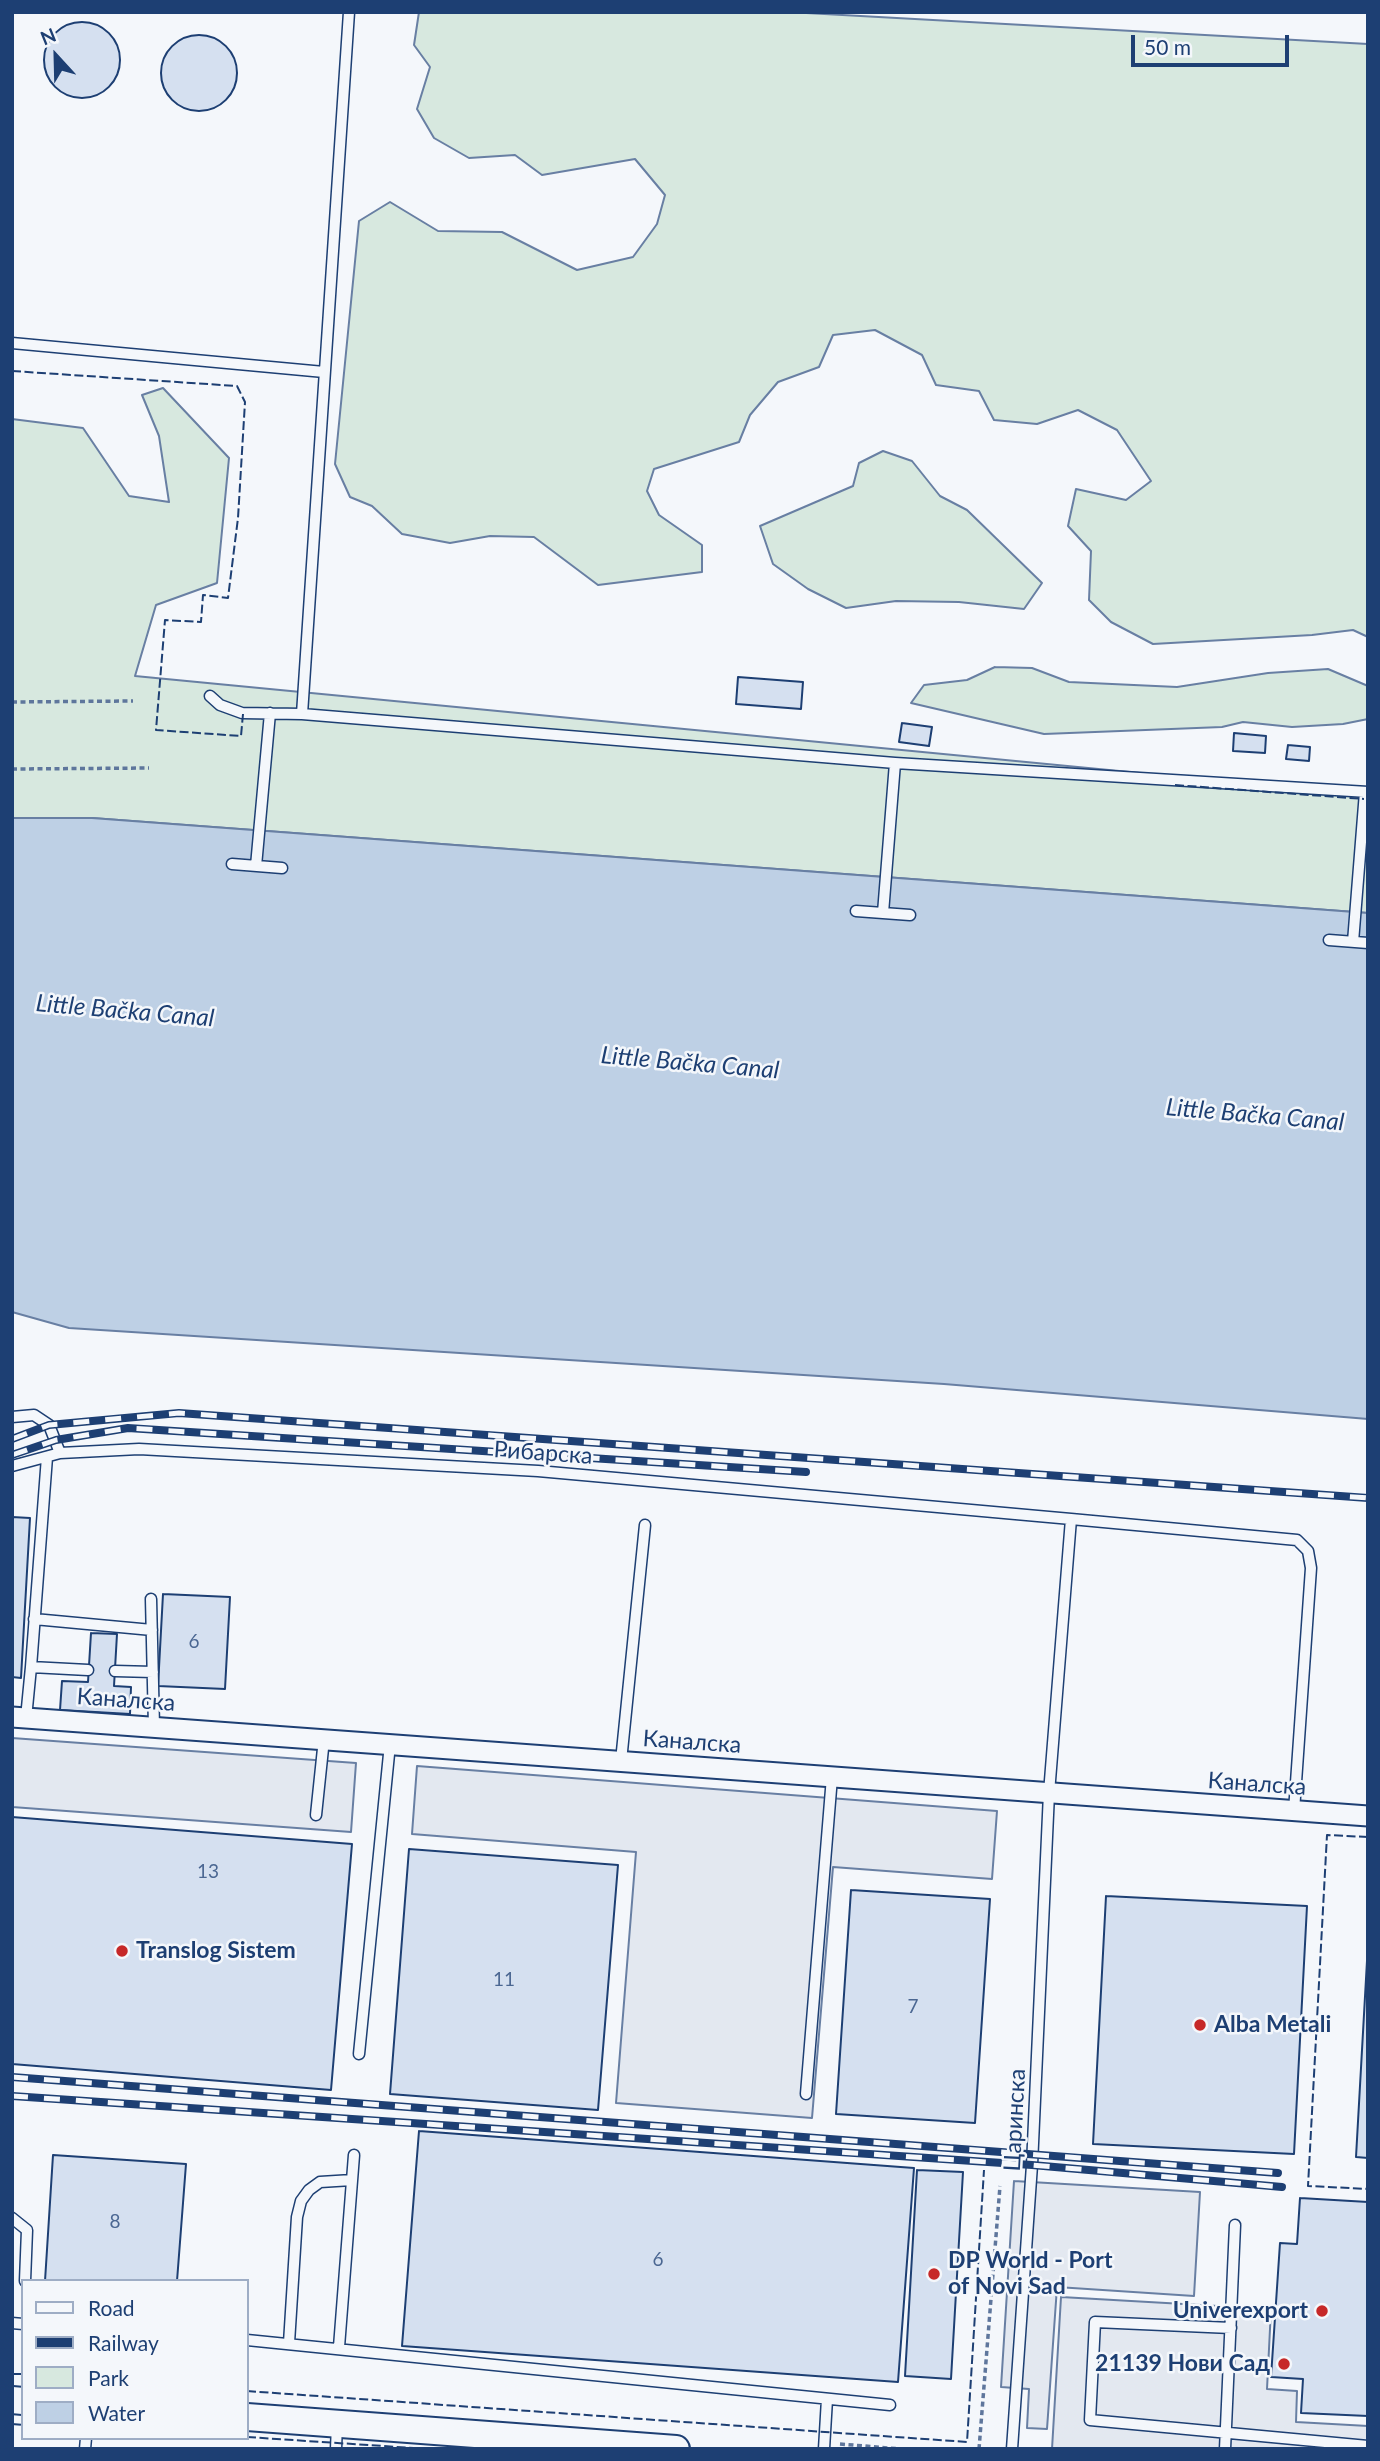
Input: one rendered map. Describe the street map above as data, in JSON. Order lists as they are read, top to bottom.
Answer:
{
  "streets": {
    "street": ["Каналска"],
    "lane": ["Рибарска", "Царинска"]
  },
  "crossings": [
    ["Рибарска", "Каналска"],
    ["Рибарска", "Царинска"],
    ["Каналска", "Царинска"]
  ],
  "water": ["Little Bačka Canal"],
  "places": [
    "Translog Sistem",
    "Alba Metali",
    "DP World - Port of Novi Sad",
    "Univerexport",
    "21139 Нови Сад"
  ],
  "house_numbers": [
    "6",
    "13",
    "11",
    "7",
    "8",
    "6"
  ],
  "legend": [
    "Road",
    "Railway",
    "Park",
    "Water"
  ],
  "scale_bar": "50 m",
  "north": "top"
}
